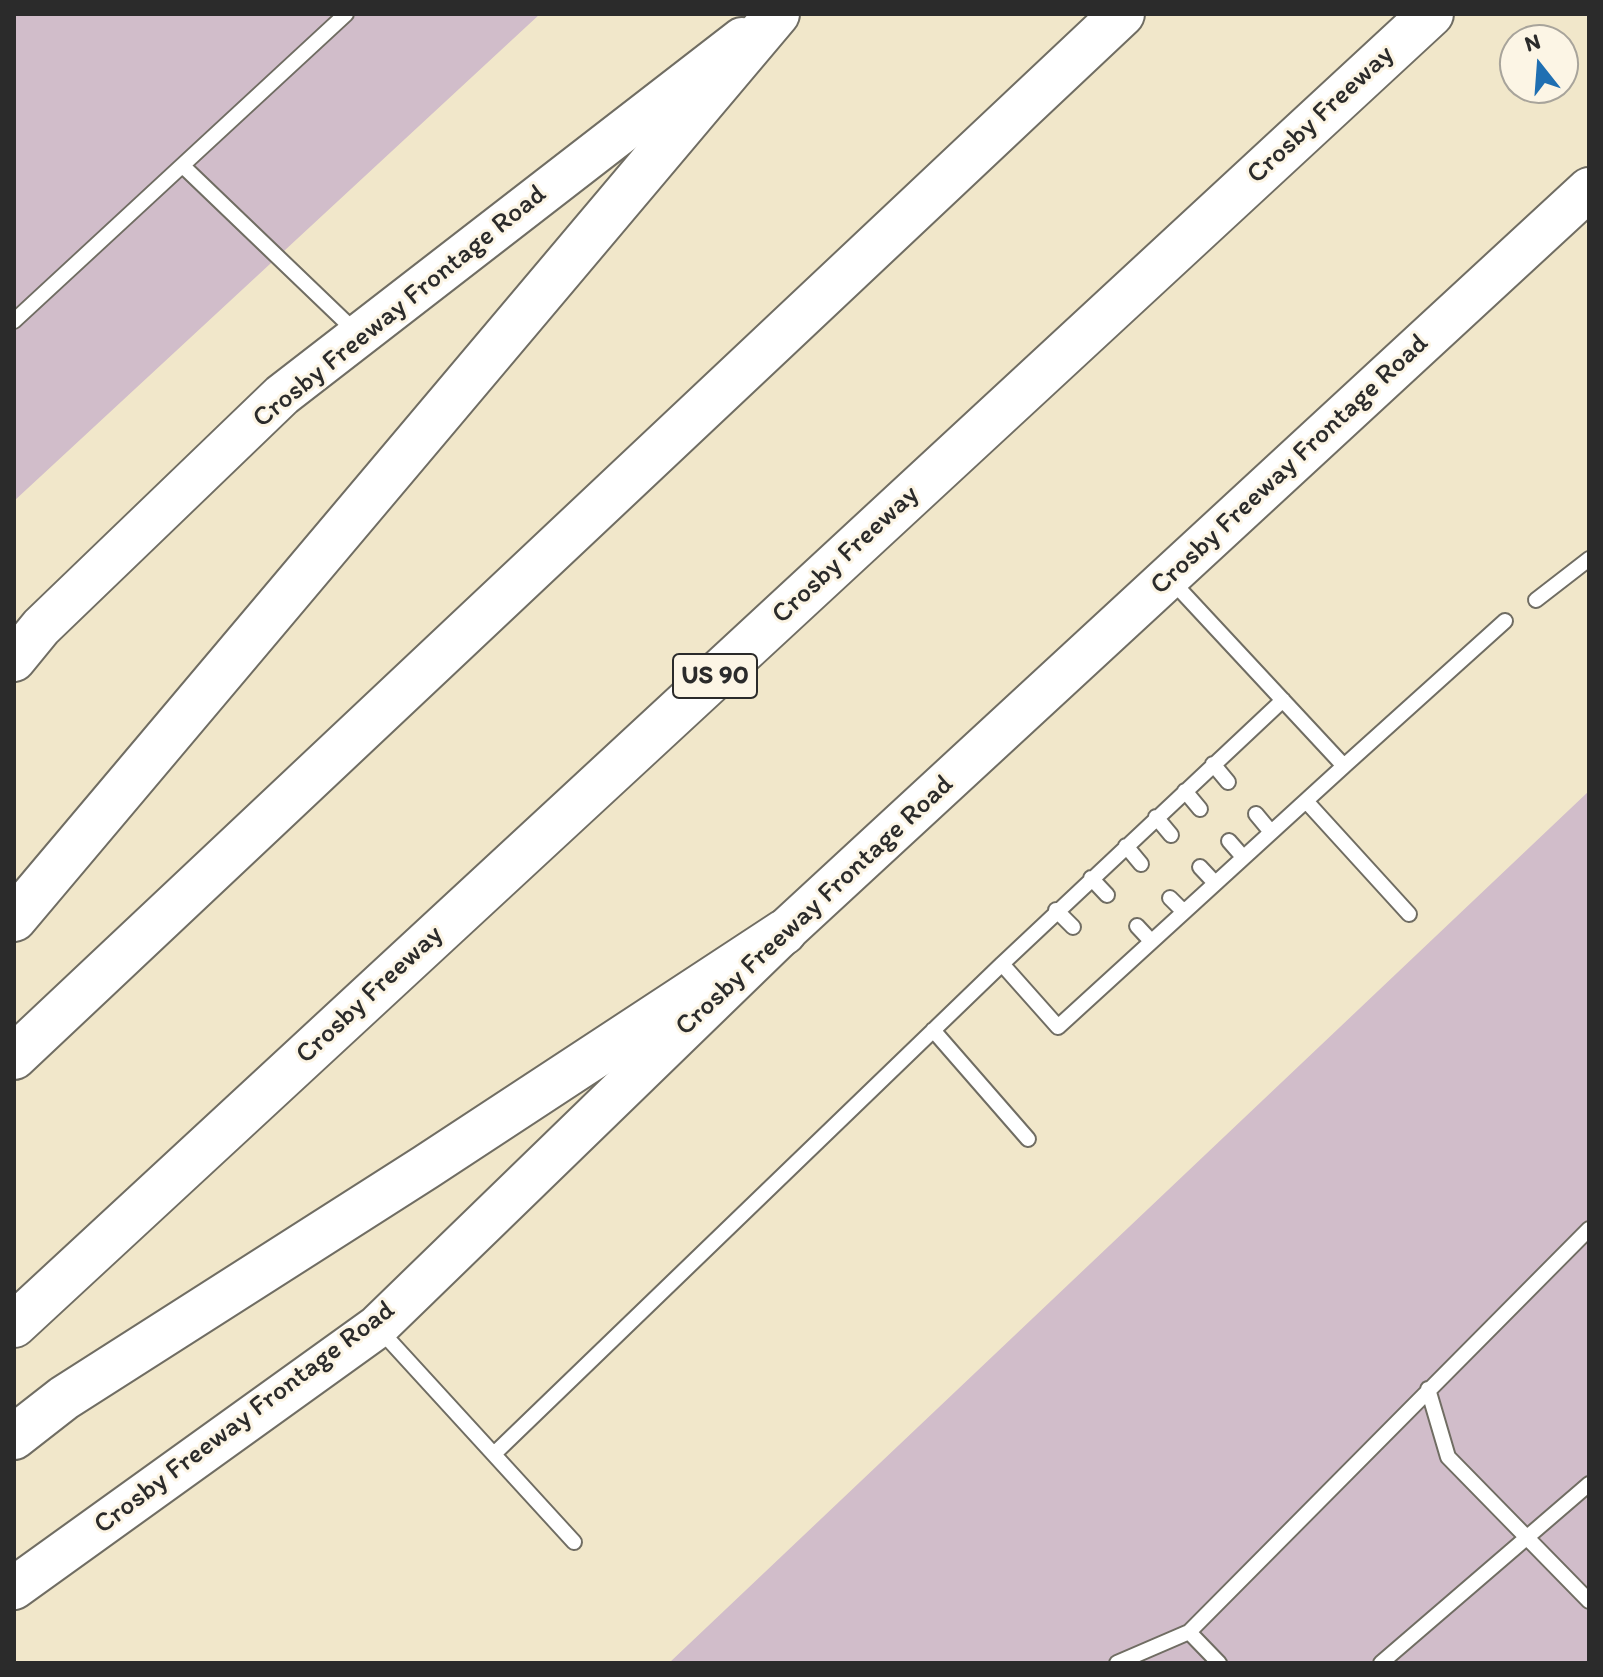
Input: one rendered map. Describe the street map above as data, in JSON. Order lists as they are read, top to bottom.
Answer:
{
  "streets": {
    "highway": ["Crosby Freeway", "US 90"],
    "main road": ["Crosby Freeway Frontage Road"]
  },
  "north": "top"
}
